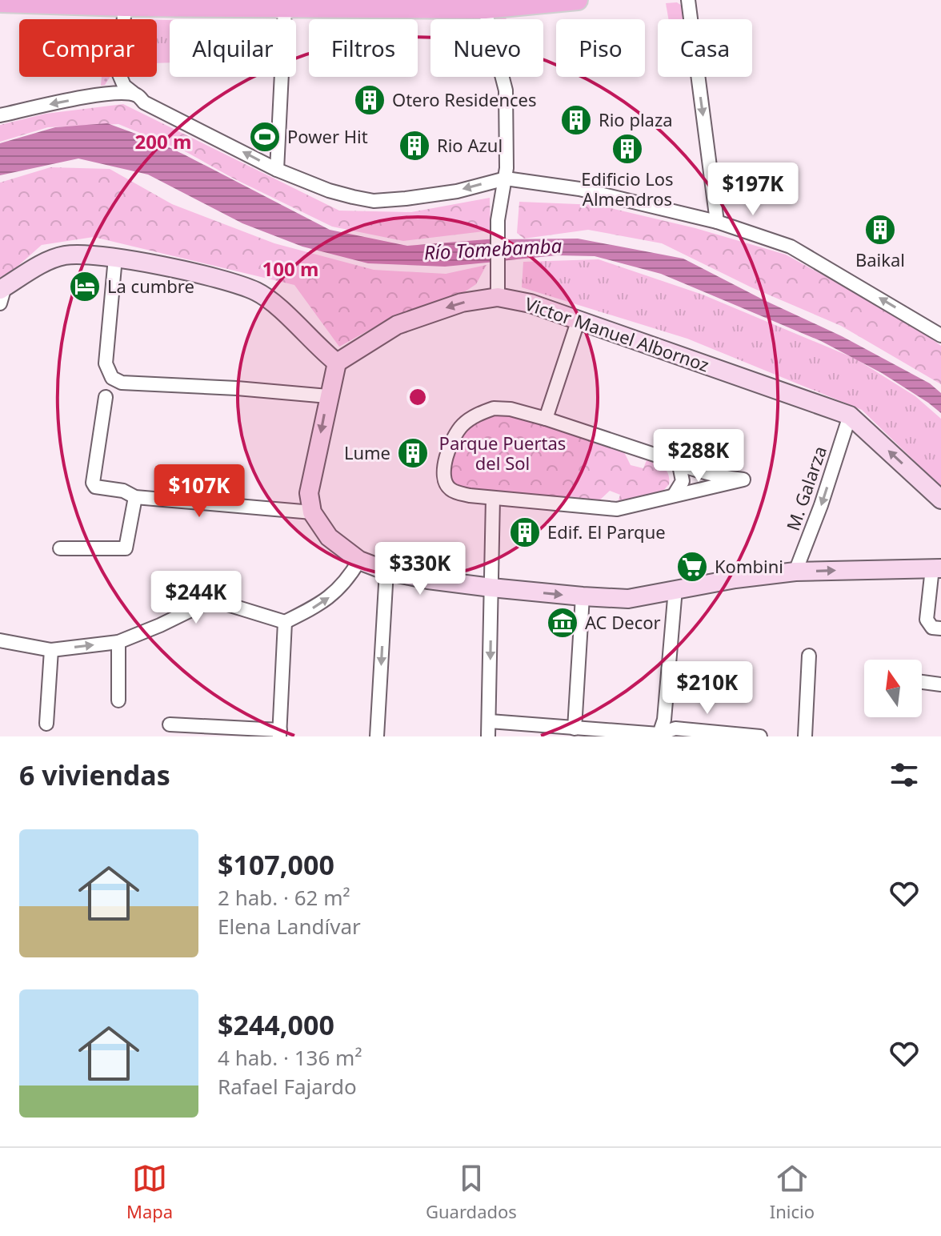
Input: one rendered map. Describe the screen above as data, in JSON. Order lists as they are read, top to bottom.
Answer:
{
  "streets": {
    "main road": ["Victor Manuel Albornoz"],
    "street": ["M. Galarza"]
  },
  "crossings": [
    ["Victor Manuel Albornoz", "M. Galarza"]
  ],
  "one_way": ["M. Galarza"],
  "water": ["Río Tomebamba"],
  "parks": ["Parque Puertas del Sol"],
  "places": {
    "building": [
      "Otero Residences",
      "Rio plaza",
      "Rio Azul",
      "Edificio Los Almendros",
      "Baikal",
      "Lume",
      "Edif. El Parque"
    ],
    "sports": ["Power Hit"],
    "hotel": ["La cumbre"],
    "supermarket": ["Kombini"],
    "museum": ["AC Decor"]
  },
  "north": "top",
  "page": {
    "chip": [
      "Comprar",
      "Alquilar",
      "Filtros",
      "Nuevo",
      "Piso",
      "Casa"
    ],
    "price": [
      "$197K",
      "$288K",
      "$107K",
      "$330K",
      "$244K",
      "$210K"
    ],
    "heading": "6 viviendas",
    "list": [
      {
        "name": "$107,000",
        "note": "2 hab. · 62 m² · Elena Landívar"
      },
      {
        "name": "$244,000",
        "note": "4 hab. · 136 m² · Rafael Fajardo"
      }
    ],
    "tabs": ["Mapa", "Guardados", "Inicio"]
  },
  "rings": ["200 m", "100 m"]
}
